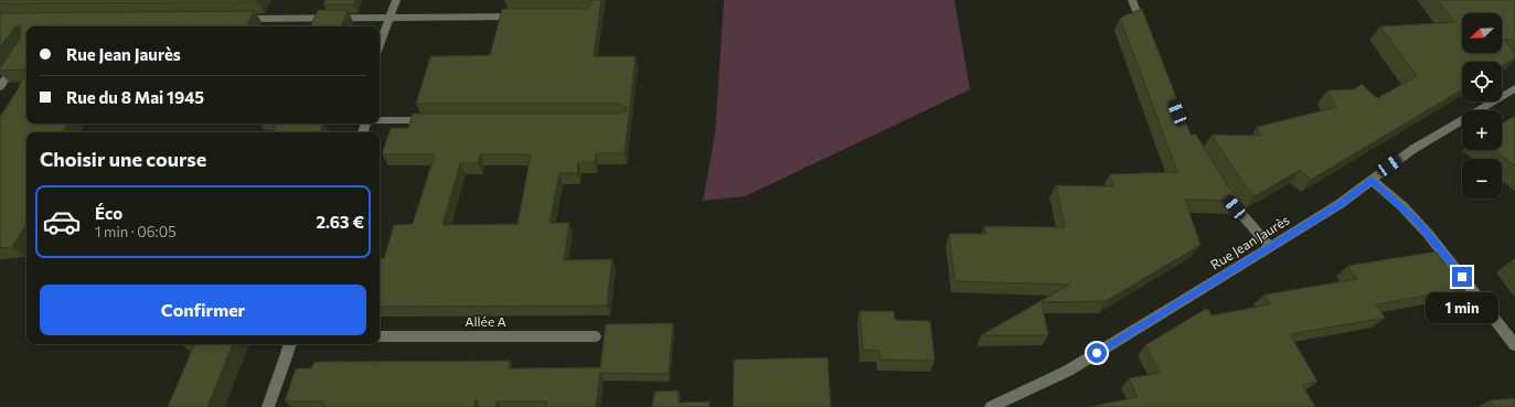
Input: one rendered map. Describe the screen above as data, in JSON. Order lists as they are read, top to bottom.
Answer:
{
  "streets": {
    "street": ["Rue Jean Jaurès", "Allée A"]
  },
  "north": "bottom left",
  "page": {
    "map_buttons": ["+", "−"],
    "banner": ["Rue Jean Jaurès", "Rue du 8 Mai 1945"],
    "heading": "Choisir une course",
    "list": [
      {
        "name": "Éco",
        "note": "1 min · 06:05",
        "value": "2.63 €"
      }
    ],
    "buttons": "Confirmer",
    "bubble": "1 min"
  }
}
